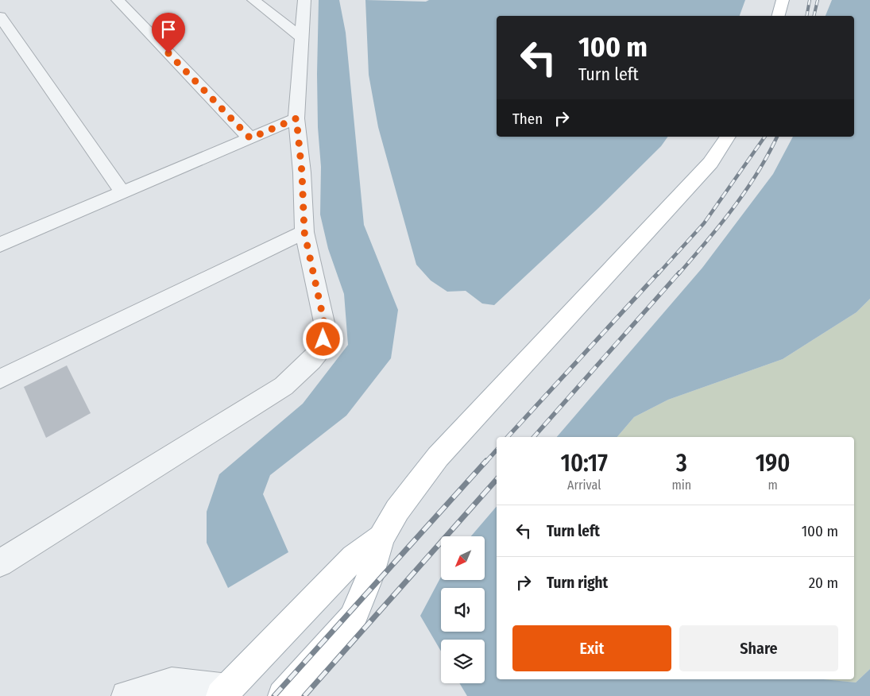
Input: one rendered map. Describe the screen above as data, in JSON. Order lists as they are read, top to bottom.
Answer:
{
  "north": "bottom left",
  "page": {
    "turn": ["100 m", "Turn left"],
    "then": "Then",
    "eta": [
      "10:17",
      "Arrival",
      "3",
      "min",
      "190",
      "m"
    ],
    "list": [
      {
        "name": "Turn left",
        "value": "100 m"
      },
      {
        "name": "Turn right",
        "value": "20 m"
      }
    ],
    "buttons": ["Exit", "Share"]
  }
}
